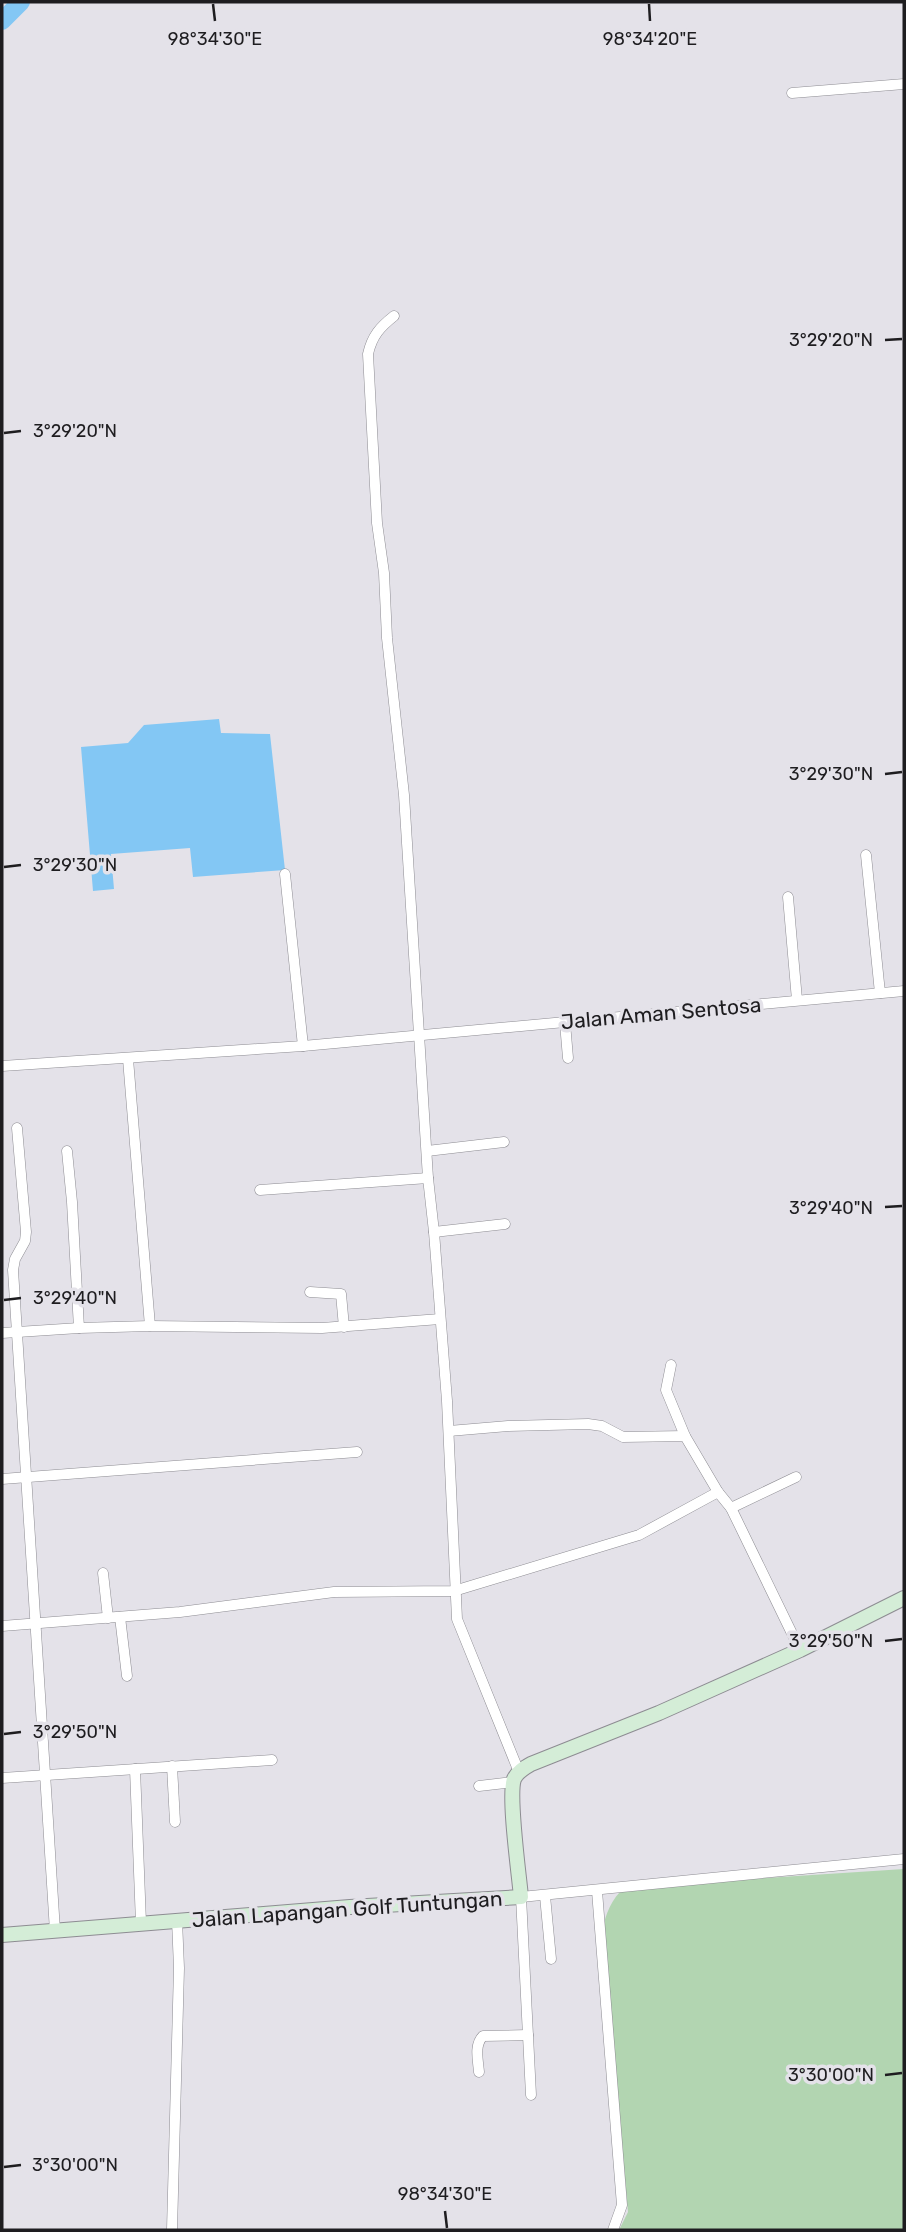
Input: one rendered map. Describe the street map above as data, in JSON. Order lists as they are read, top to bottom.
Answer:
{
  "streets": {
    "street": ["Jalan Aman Sentosa", "Jalan Lapangan Golf Tuntungan"]
  },
  "coordinates": [
    "98°34'30\"E",
    "98°34'20\"E",
    "3°29'20\"N",
    "3°29'30\"N",
    "3°29'40\"N",
    "3°29'50\"N",
    "3°30'00\"N"
  ]
}
